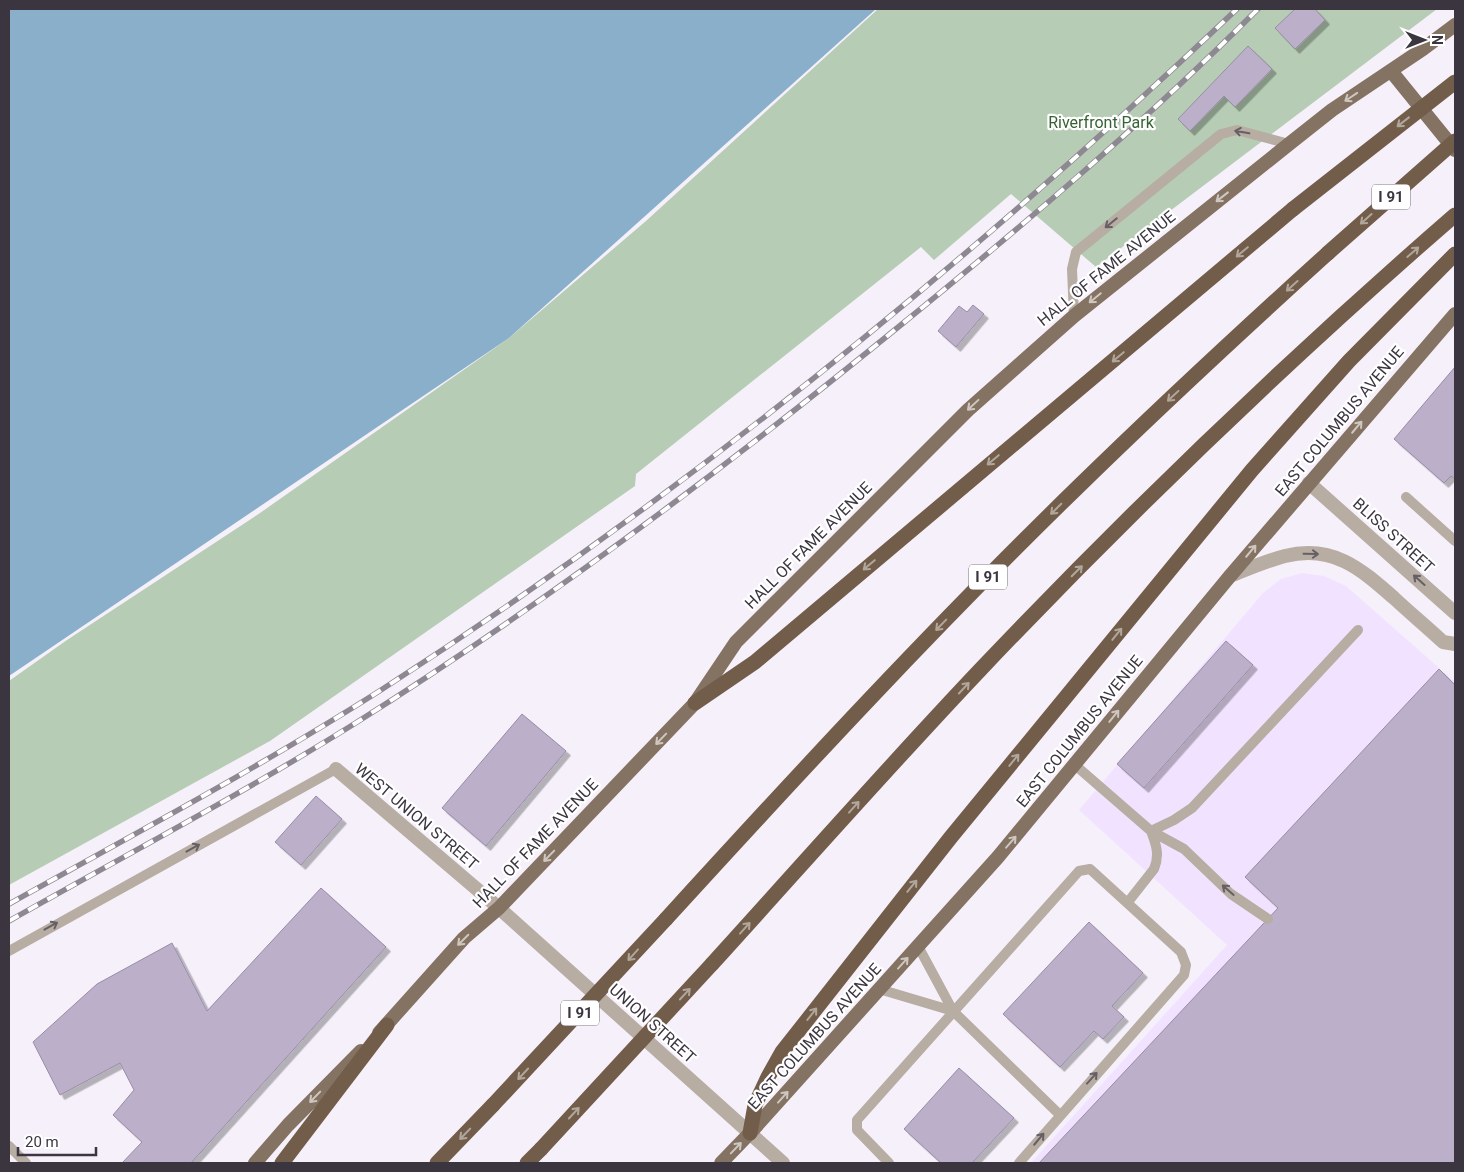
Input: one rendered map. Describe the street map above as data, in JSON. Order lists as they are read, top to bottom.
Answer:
{
  "streets": {
    "highway": ["I 91"],
    "main road": ["HALL OF FAME AVENUE", "EAST COLUMBUS AVENUE"],
    "street": ["BLISS STREET", "WEST UNION STREET", "UNION STREET"]
  },
  "crossings": [
    ["HALL OF FAME AVENUE", "WEST UNION STREET"],
    ["HALL OF FAME AVENUE", "UNION STREET"],
    ["EAST COLUMBUS AVENUE", "BLISS STREET"],
    ["EAST COLUMBUS AVENUE", "UNION STREET"],
    ["WEST UNION STREET", "UNION STREET"]
  ],
  "one_way": ["HALL OF FAME AVENUE", "EAST COLUMBUS AVENUE", "BLISS STREET"],
  "parks": ["Riverfront Park"],
  "scale_bar": "20 m",
  "north": "right"
}
